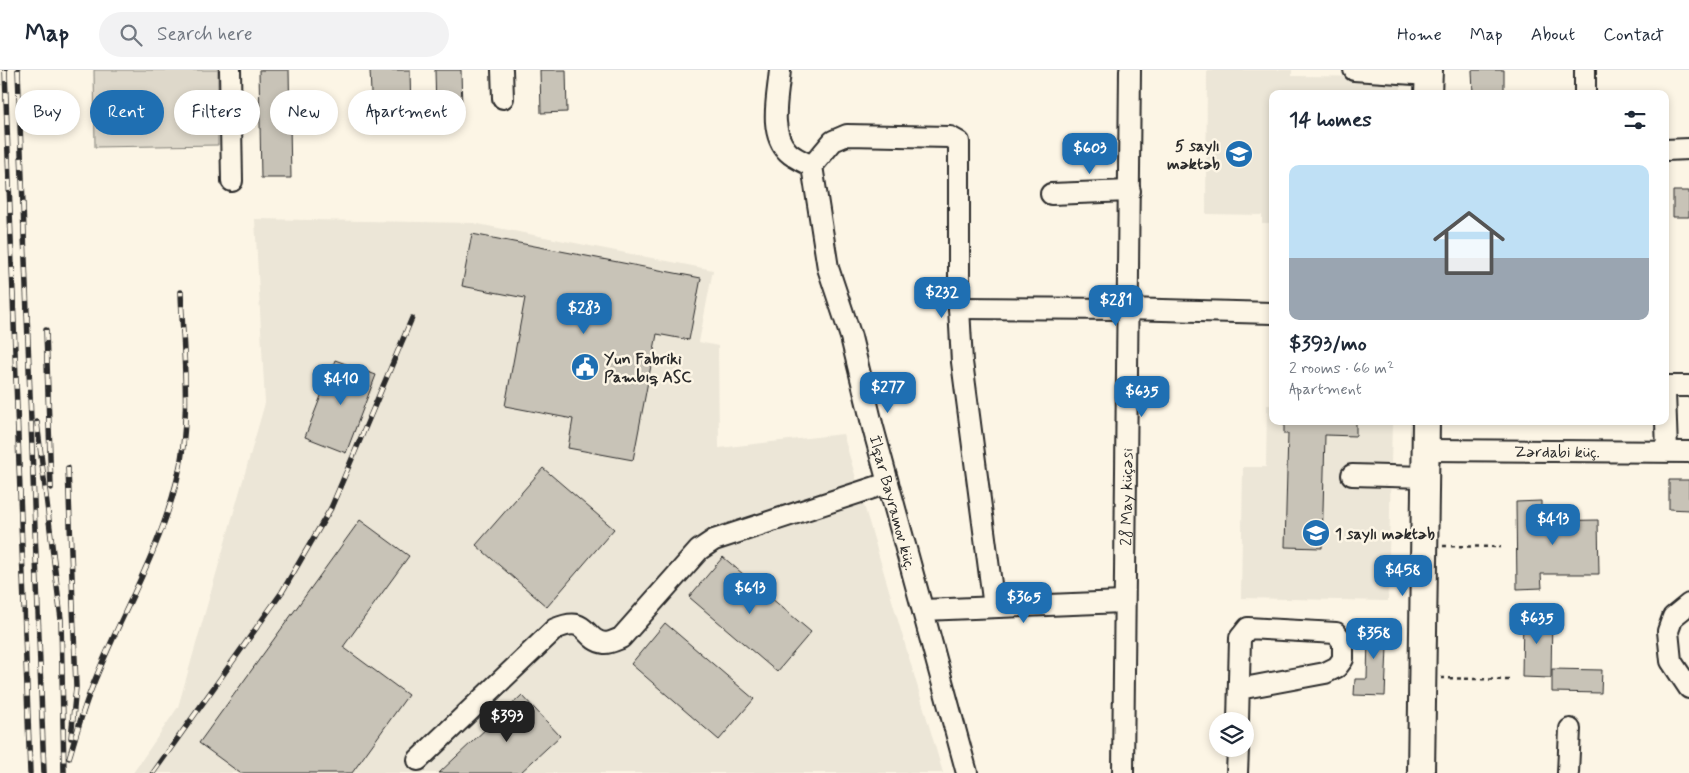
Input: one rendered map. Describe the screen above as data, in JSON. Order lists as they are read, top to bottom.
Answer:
{
  "streets": {
    "street": ["Zərdabi küç.", "28 May küçəsi", "İlqar Bayramov küç."]
  },
  "places": {
    "school or university": ["5 saylı məktəb", "1 saylı məktəb"],
    "public building": ["Yun Fabriki Pambıq ASC"]
  },
  "page": {
    "header": "Map",
    "search": "Search here",
    "nav": [
      "Home",
      "Map",
      "About",
      "Contact"
    ],
    "chip": [
      "Buy",
      "Rent",
      "Filters",
      "New",
      "Apartment"
    ],
    "heading": "14 homes",
    "price": [
      "$603",
      "$232",
      "$281",
      "$283",
      "$410",
      "$277",
      "$635",
      "$413",
      "$458",
      "$613",
      "$365",
      "$635",
      "$358",
      "$393"
    ],
    "list": [
      {
        "name": "$393/mo",
        "note": "2 rooms · 66 m² · Apartment"
      }
    ]
  }
}
